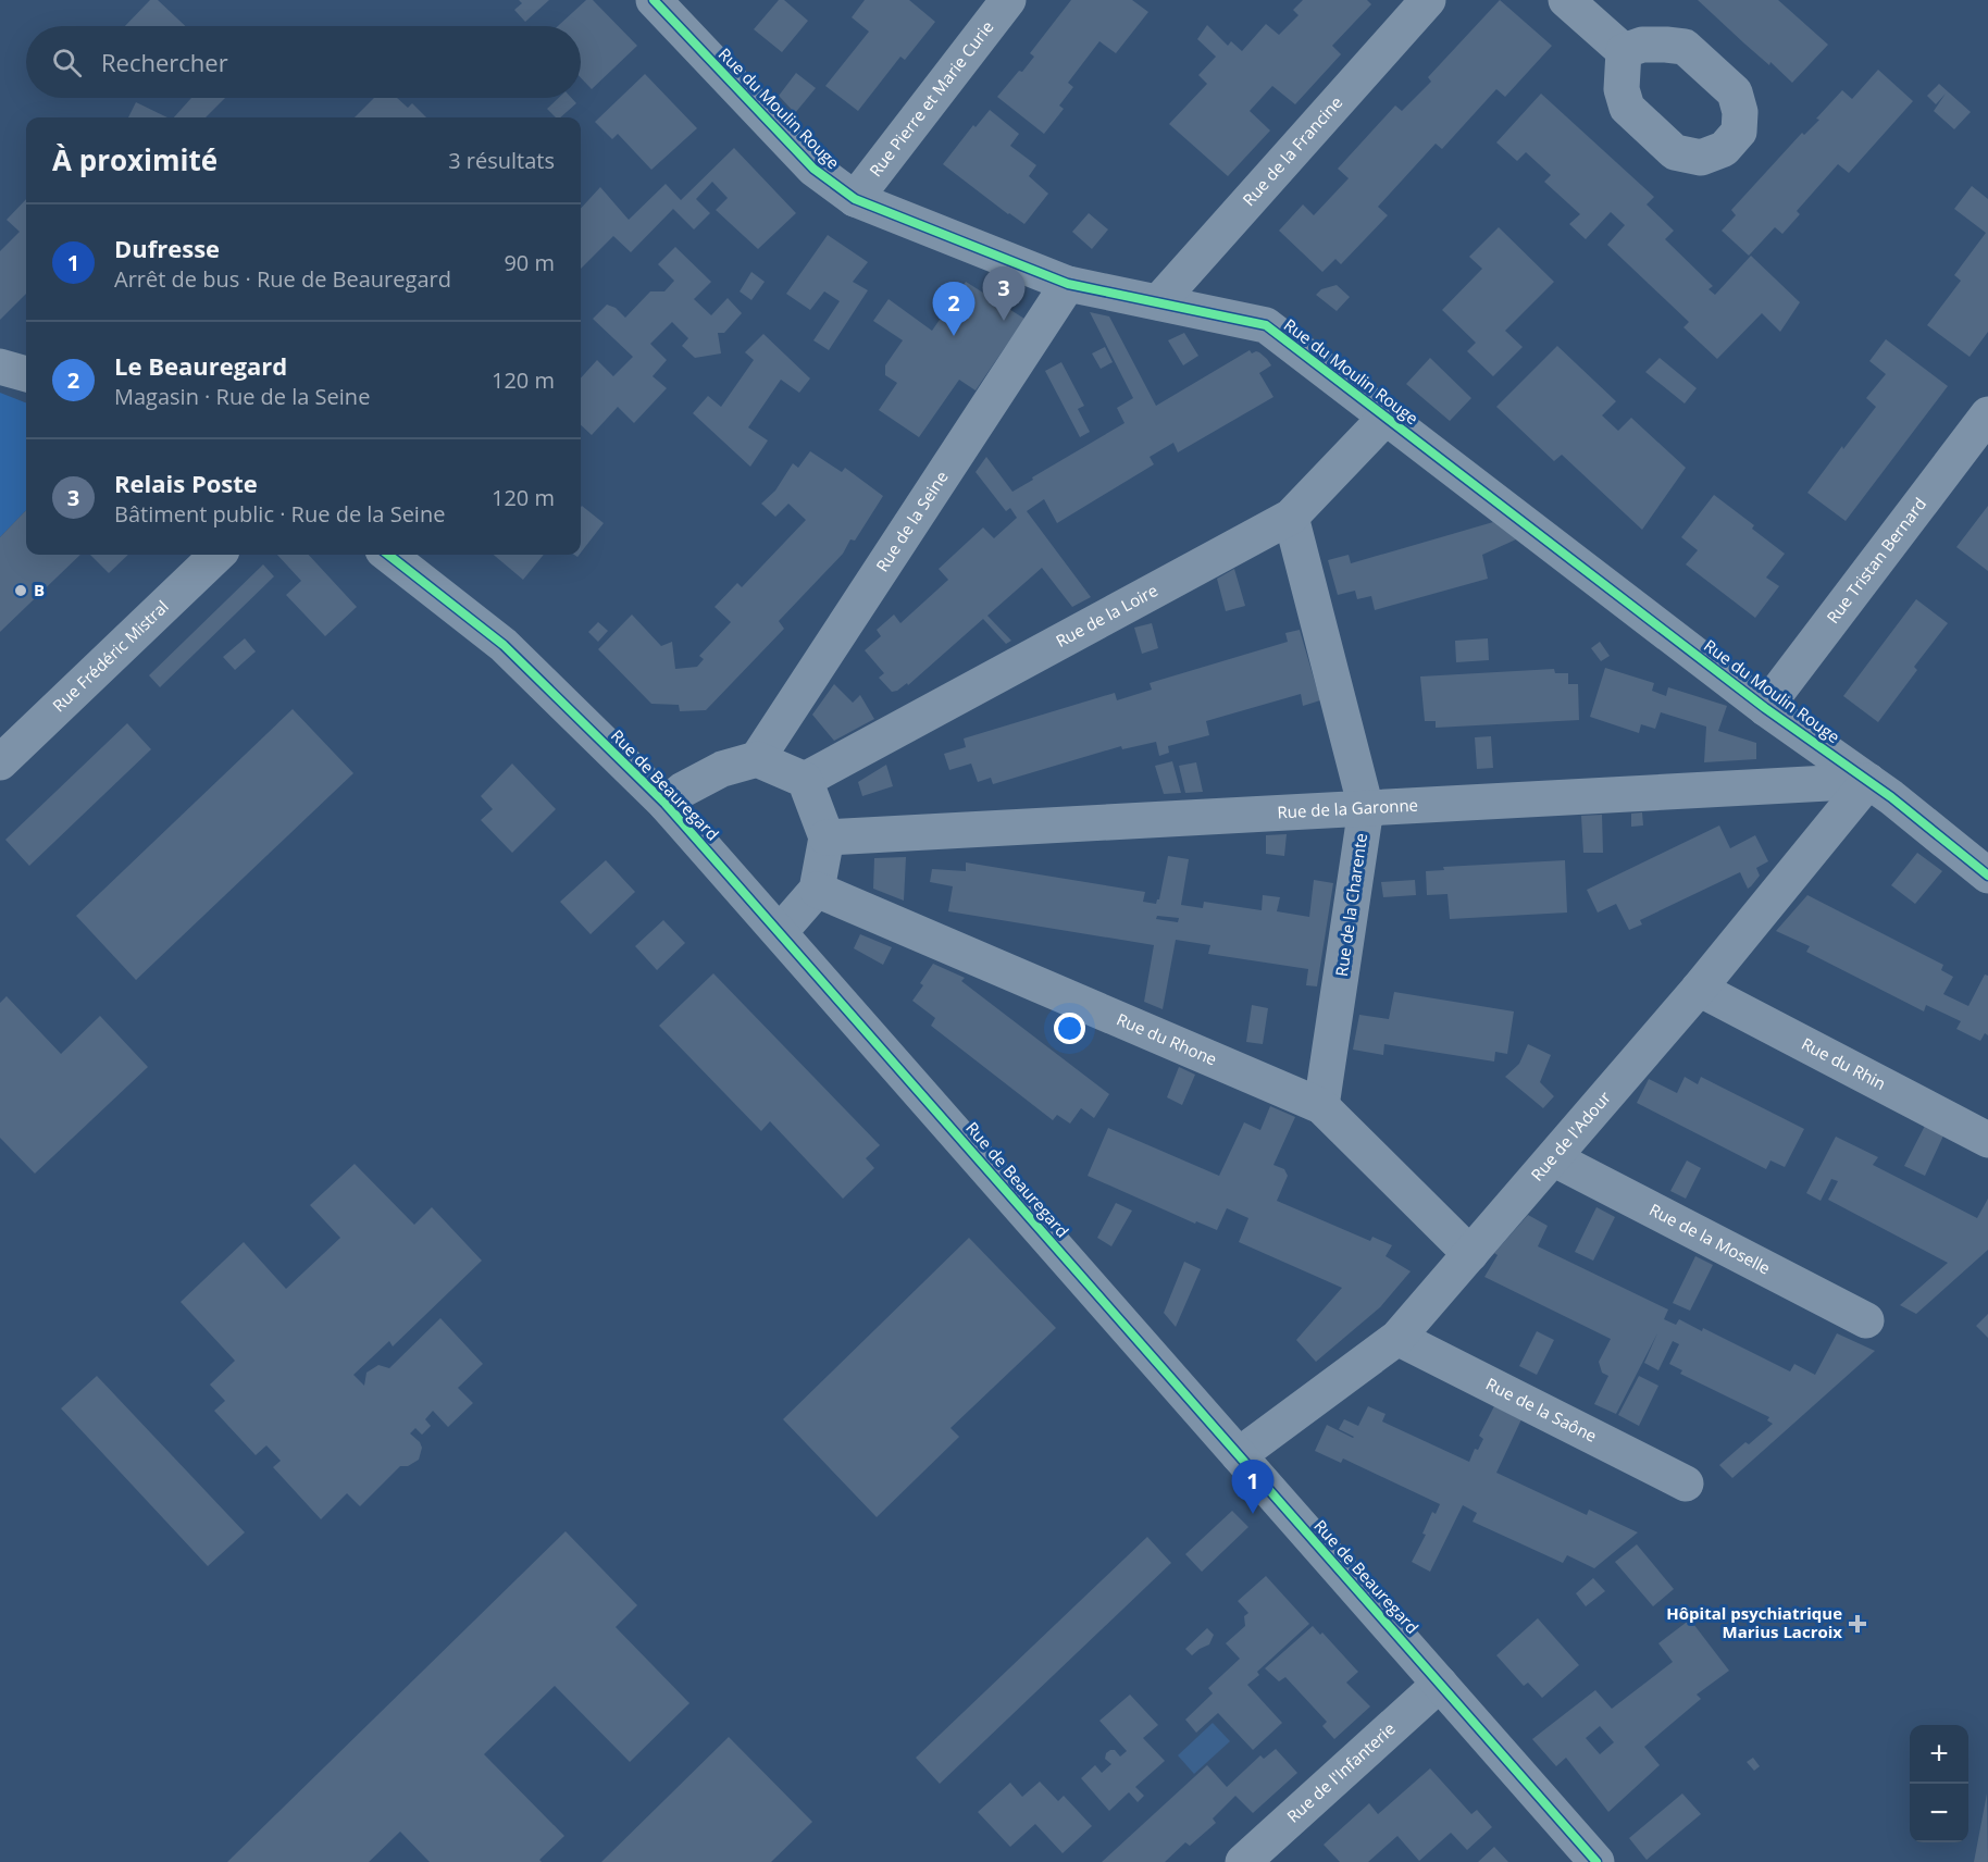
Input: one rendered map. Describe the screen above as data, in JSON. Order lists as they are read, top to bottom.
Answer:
{
  "streets": {
    "street": [
      "Rue Pierre et Marie Curie",
      "Rue du Moulin Rouge",
      "Rue de la Francine",
      "Rue de la Seine",
      "Rue Tristan Bernard",
      "Rue de la Loire",
      "Rue Frédéric Mistral",
      "Rue de Beauregard",
      "Rue de la Garonne",
      "Rue de la Charente",
      "Rue du Rhone",
      "Rue du Rhin",
      "Rue de l'Adour",
      "Rue de la Moselle",
      "Rue de la Saône",
      "Rue de l'Infanterie"
    ]
  },
  "crossings": [
    ["Rue Pierre et Marie Curie", "Rue du Moulin Rouge"],
    ["Rue du Moulin Rouge", "Rue de la Francine"],
    ["Rue du Moulin Rouge", "Rue de la Seine"],
    ["Rue du Moulin Rouge", "Rue Tristan Bernard"],
    ["Rue du Moulin Rouge", "Rue de la Loire"],
    ["Rue du Moulin Rouge", "Rue de la Garonne"],
    ["Rue du Moulin Rouge", "Rue de l'Adour"],
    ["Rue de la Loire", "Rue de la Charente"],
    ["Rue de Beauregard", "Rue de l'Adour"],
    ["Rue de Beauregard", "Rue de l'Infanterie"],
    ["Rue de la Garonne", "Rue de la Charente"],
    ["Rue de la Garonne", "Rue de l'Adour"],
    ["Rue de la Charente", "Rue du Rhone"],
    ["Rue du Rhone", "Rue de l'Adour"],
    ["Rue du Rhin", "Rue de l'Adour"],
    ["Rue de l'Adour", "Rue de la Moselle"],
    ["Rue de l'Adour", "Rue de la Saône"]
  ],
  "places": {
    "other": ["B"],
    "health": ["Hôpital psychiatrique Marius Lacroix"]
  },
  "page": {
    "search": "Rechercher",
    "heading": ["À proximité", "3 résultats"],
    "list": [
      {
        "mark": "1",
        "name": "Dufresse",
        "note": "Arrêt de bus · Rue de Beauregard",
        "value": "90 m"
      },
      {
        "mark": "2",
        "name": "Le Beauregard",
        "note": "Magasin · Rue de la Seine",
        "value": "120 m"
      },
      {
        "mark": "3",
        "name": "Relais Poste",
        "note": "Bâtiment public · Rue de la Seine",
        "value": "120 m"
      }
    ],
    "pins": ["3", "2", "1"],
    "map_buttons": ["+", "−"]
  }
}
